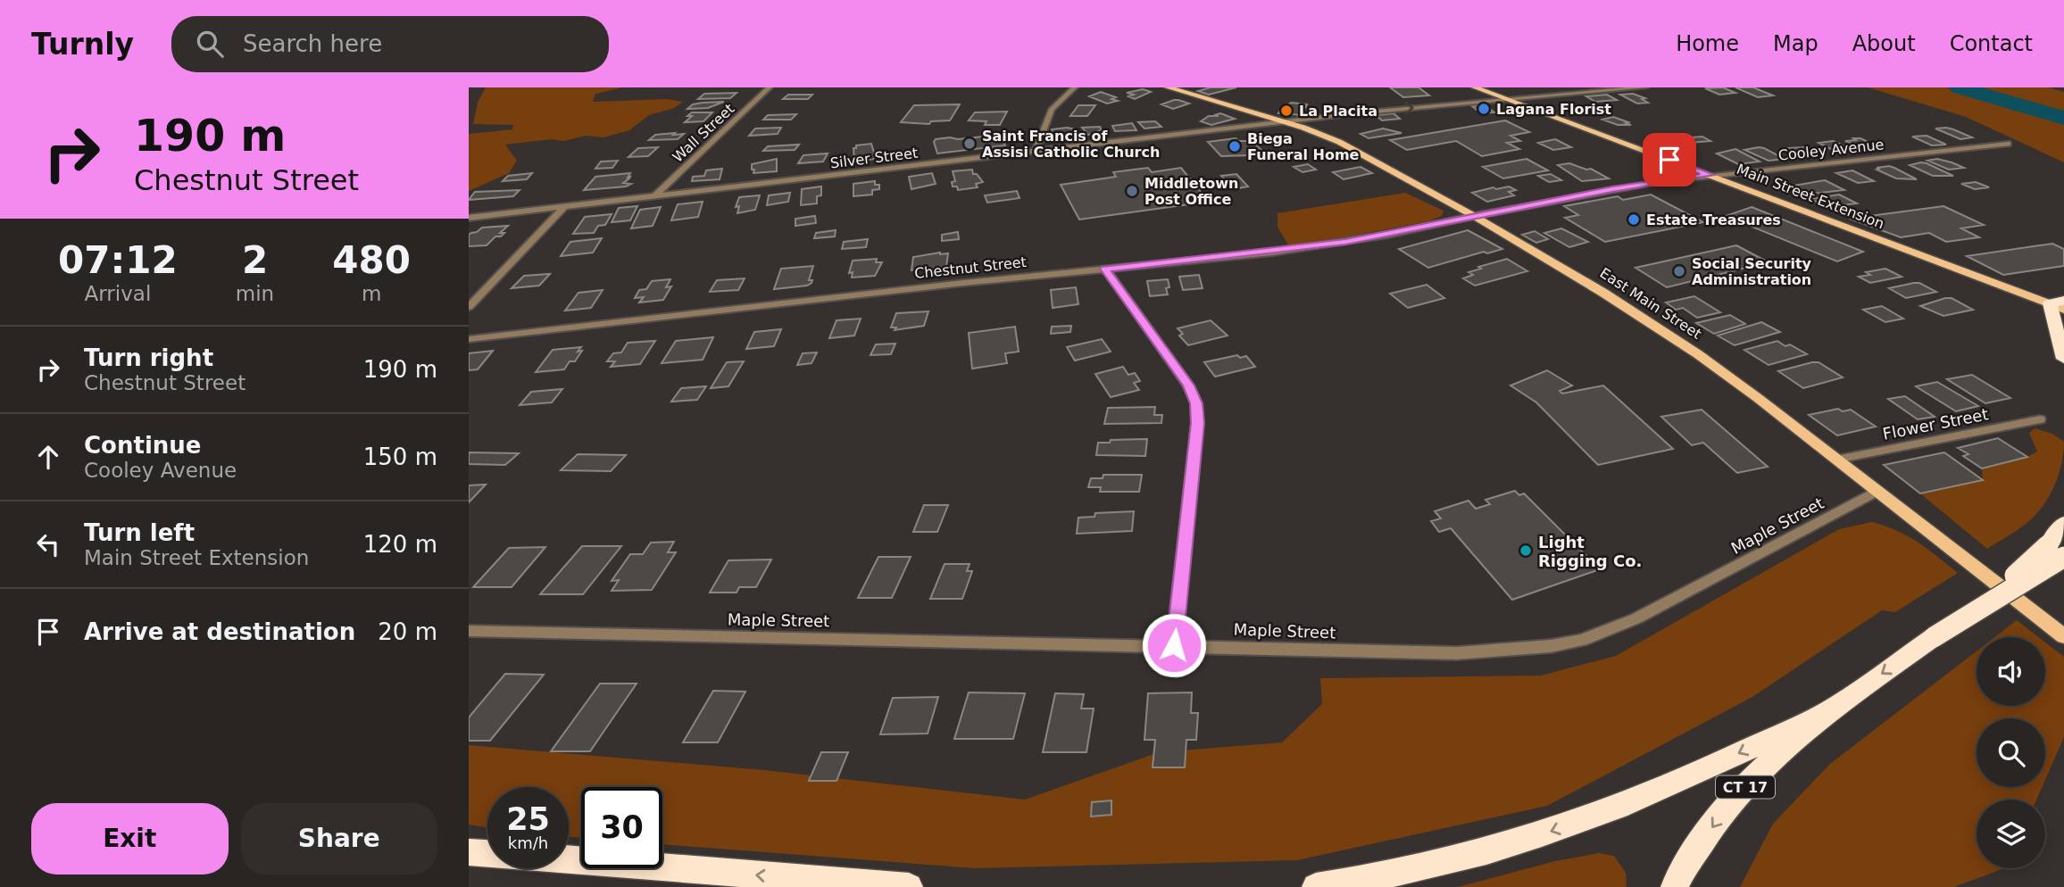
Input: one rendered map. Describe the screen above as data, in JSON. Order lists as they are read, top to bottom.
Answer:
{
  "streets": {
    "highway": ["CT 17"],
    "main road": ["Main Street Extension", "East Main Street"],
    "street": [
      "Wall Street",
      "Cooley Avenue",
      "Silver Street",
      "Chestnut Street",
      "Flower Street",
      "Maple Street"
    ]
  },
  "crossings": [
    ["Wall Street", "Silver Street"],
    ["Cooley Avenue", "Main Street Extension"],
    ["Cooley Avenue", "Chestnut Street"],
    ["Cooley Avenue", "East Main Street"],
    ["Silver Street", "Main Street Extension"],
    ["Silver Street", "East Main Street"],
    ["Chestnut Street", "East Main Street"],
    ["East Main Street", "Flower Street"],
    ["East Main Street", "Maple Street"]
  ],
  "places": [
    "Lagana Florist",
    "La Placita",
    "Saint Francis of Assisi Catholic Church",
    "Biega Funeral Home",
    "Middletown Post Office",
    "Estate Treasures",
    "Social Security Administration",
    "Light Rigging Co."
  ],
  "page": {
    "header": "Turnly",
    "search": "Search here",
    "nav": [
      "Home",
      "Map",
      "About",
      "Contact"
    ],
    "turn": ["190 m", "Chestnut Street"],
    "eta": [
      "07:12",
      "Arrival",
      "2",
      "min",
      "480",
      "m"
    ],
    "list": [
      {
        "name": "Turn right",
        "note": "Chestnut Street",
        "value": "190 m"
      },
      {
        "name": "Continue",
        "note": "Cooley Avenue",
        "value": "150 m"
      },
      {
        "name": "Turn left",
        "note": "Main Street Extension",
        "value": "120 m"
      },
      {
        "name": "Arrive at destination",
        "value": "20 m"
      }
    ],
    "speed": "25 km/h",
    "limit": "30",
    "buttons": ["Exit", "Share"]
  }
}
